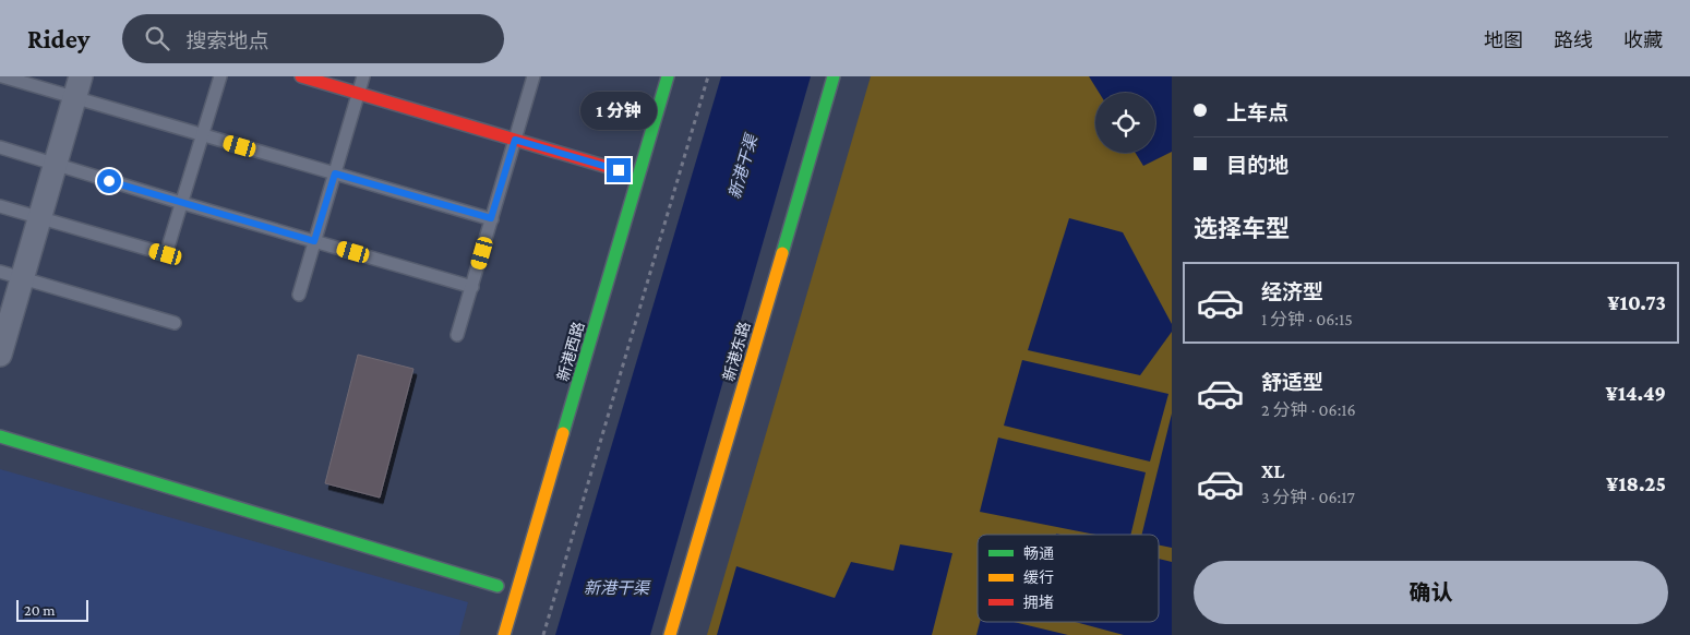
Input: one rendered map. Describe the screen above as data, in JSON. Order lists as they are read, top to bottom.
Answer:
{
  "streets": {
    "main road": ["新港西路", "新港东路"]
  },
  "water": ["新港干渠"],
  "legend": ["畅通", "缓行", "拥堵"],
  "scale_bar": "20 m",
  "page": {
    "header": "Ridey",
    "search": "搜索地点",
    "nav": ["地图", "路线", "收藏"],
    "banner": ["上车点", "目的地"],
    "bubble": "1 分钟",
    "heading": "选择车型",
    "list": [
      {
        "name": "经济型",
        "note": "1 分钟 · 06:15",
        "value": "¥10.73"
      },
      {
        "name": "舒适型",
        "note": "2 分钟 · 06:16",
        "value": "¥14.49"
      },
      {
        "name": "XL",
        "note": "3 分钟 · 06:17",
        "value": "¥18.25"
      }
    ],
    "buttons": "确认",
    "scale": "20 m"
  }
}
